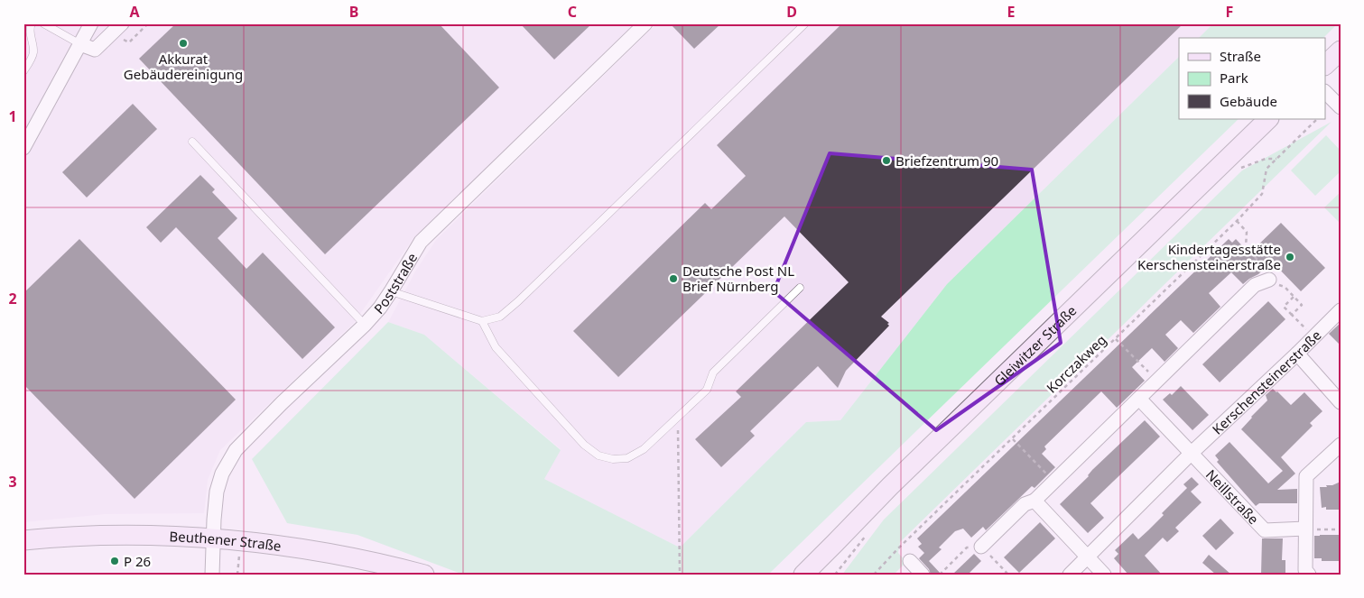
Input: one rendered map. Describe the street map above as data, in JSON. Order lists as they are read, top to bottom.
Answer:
{
  "streets": {
    "main road": ["Gleiwitzer Straße", "Beuthener Straße"],
    "street": ["Poststraße", "Kerschensteinerstraße", "Neillstraße"],
    "path": ["Korczakweg"]
  },
  "crossings": [
    ["Poststraße", "Beuthener Straße"],
    ["Kerschensteinerstraße", "Neillstraße"]
  ],
  "places": [
    "Akkurat Gebäudereinigung",
    "Briefzentrum 90",
    "Kindertagesstätte Kerschensteinerstraße",
    "Deutsche Post NL Brief Nürnberg",
    "P 26"
  ],
  "legend": ["Straße", "Park", "Gebäude"],
  "grid": {
    "columns": [
      "A",
      "B",
      "C",
      "D",
      "E",
      "F"
    ],
    "rows": ["1", "2", "3"]
  }
}
